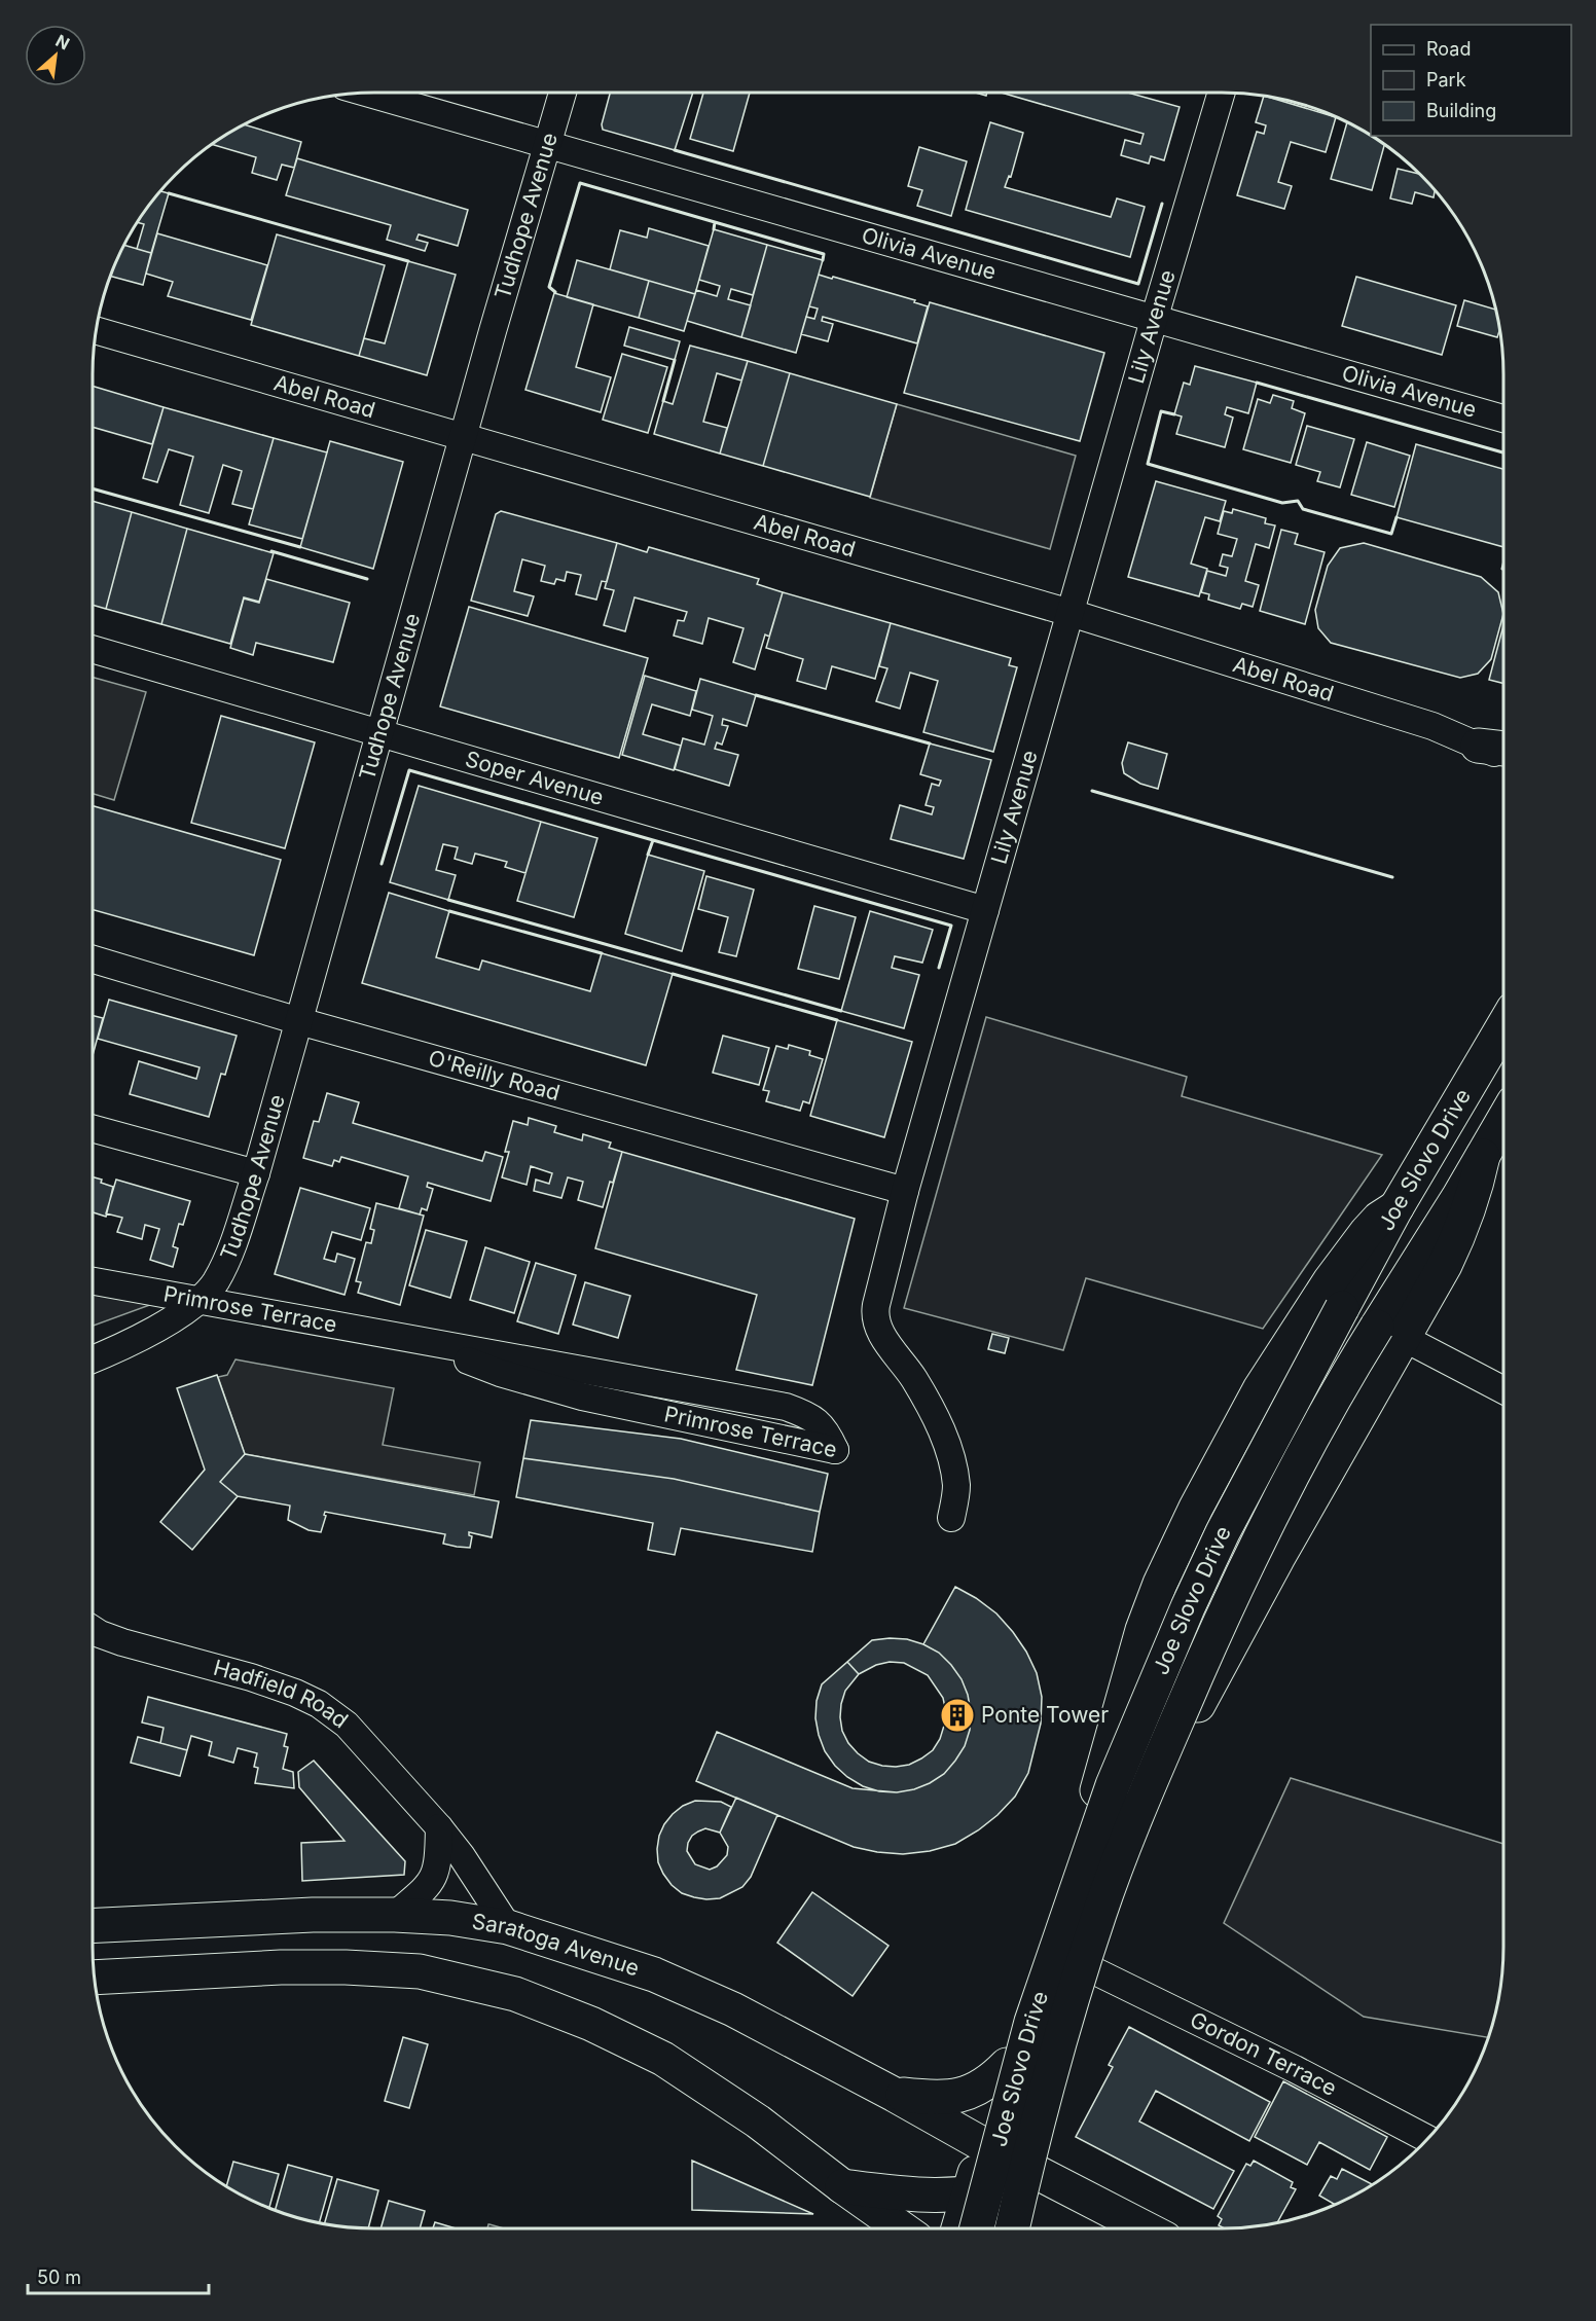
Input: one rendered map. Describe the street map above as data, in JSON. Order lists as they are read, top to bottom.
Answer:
{
  "streets": {
    "main road": ["Joe Slovo Drive", "Saratoga Avenue"],
    "street": [
      "Tudhope Avenue",
      "Olivia Avenue",
      "Lily Avenue",
      "Abel Road",
      "Soper Avenue",
      "O'Reilly Road",
      "Primrose Terrace",
      "Hadfield Road",
      "Gordon Terrace"
    ]
  },
  "crossings": [
    ["Tudhope Avenue", "Olivia Avenue"],
    ["Tudhope Avenue", "Abel Road"],
    ["Tudhope Avenue", "Soper Avenue"],
    ["Tudhope Avenue", "O'Reilly Road"],
    ["Tudhope Avenue", "Primrose Terrace"],
    ["Olivia Avenue", "Lily Avenue"],
    ["Lily Avenue", "Abel Road"],
    ["Lily Avenue", "Soper Avenue"],
    ["Lily Avenue", "O'Reilly Road"],
    ["Hadfield Road", "Saratoga Avenue"]
  ],
  "places": {
    "building": ["Ponte Tower"]
  },
  "legend": ["Road", "Park", "Building"],
  "scale_bar": "50 m",
  "north": "top right"
}
